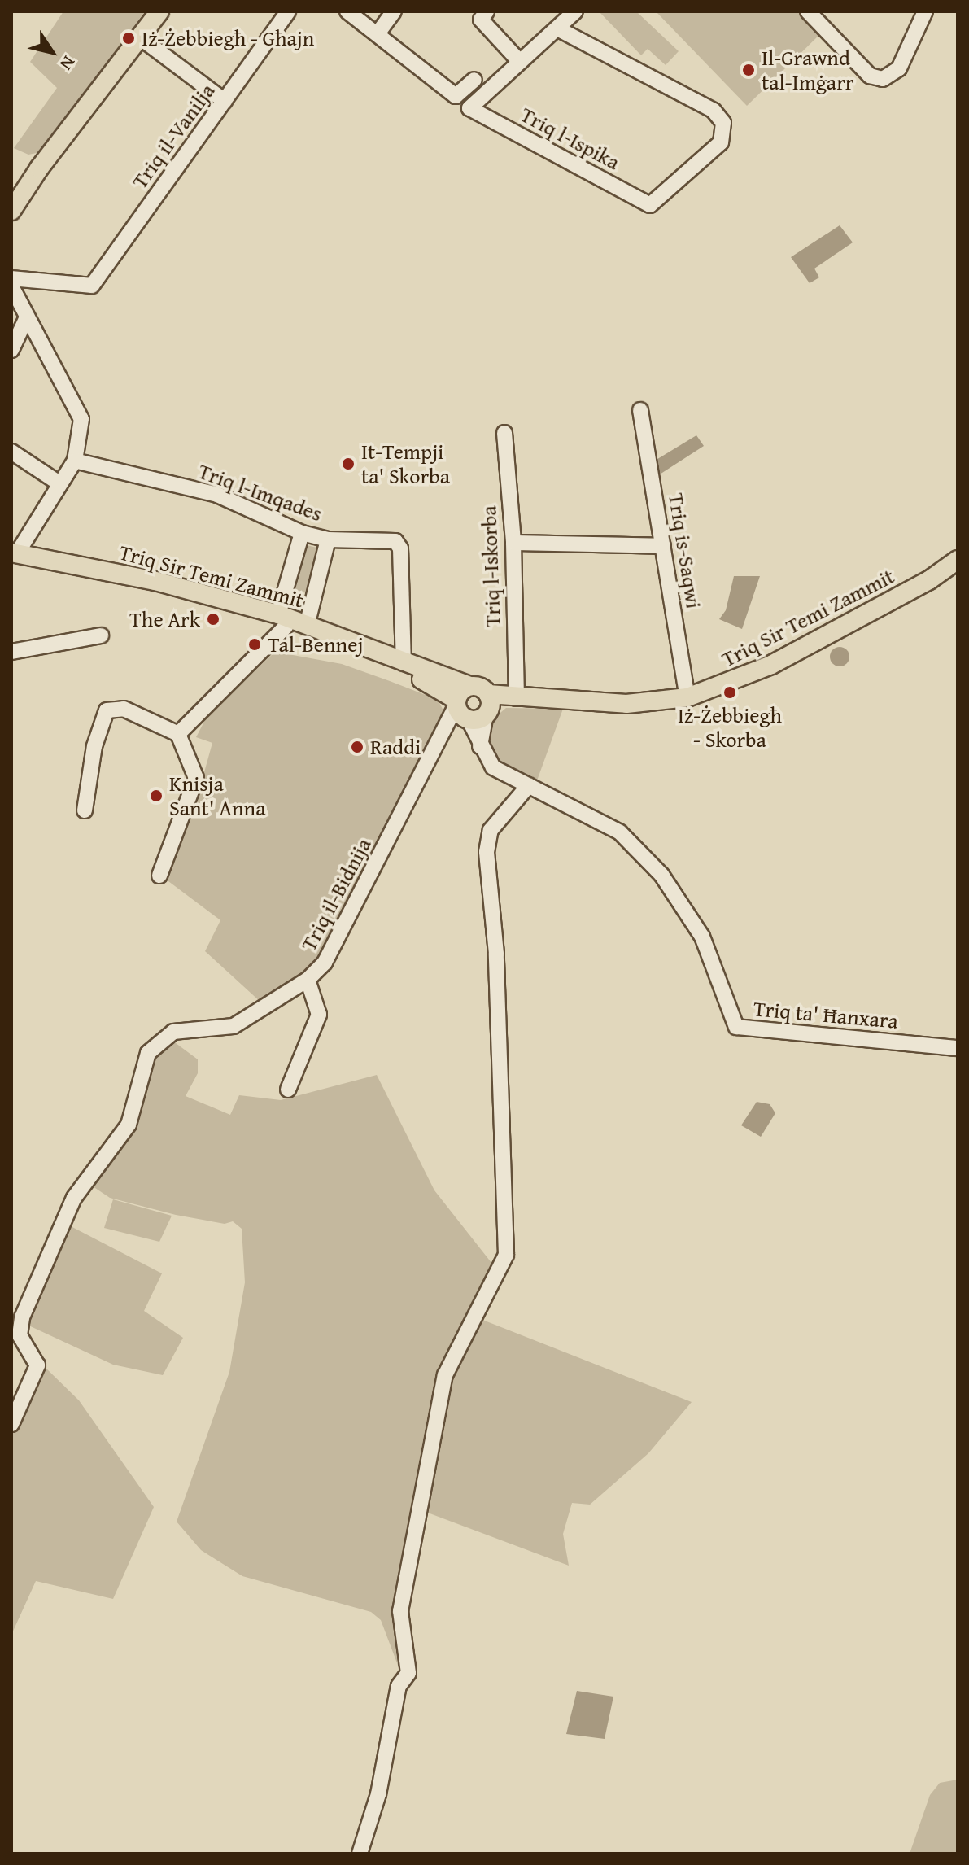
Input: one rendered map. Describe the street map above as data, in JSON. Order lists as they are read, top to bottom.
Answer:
{
  "streets": {
    "main road": ["Triq Sir Temi Zammit"],
    "street": [
      "Triq il-Vanilja",
      "Triq l-Ispika",
      "Triq l-Imqades",
      "Triq is-Saqwi",
      "Triq l-Iskorba",
      "Triq il-Bidnija",
      "Triq ta' Ħanxara"
    ]
  },
  "crossings": [
    ["Triq l-Imqades", "Triq Sir Temi Zammit"],
    ["Triq is-Saqwi", "Triq Sir Temi Zammit"],
    ["Triq l-Iskorba", "Triq Sir Temi Zammit"],
    ["Triq Sir Temi Zammit", "Triq il-Bidnija"],
    ["Triq Sir Temi Zammit", "Triq ta' Ħanxara"],
    ["Triq il-Bidnija", "Triq ta' Ħanxara"]
  ],
  "places": [
    "Iż-Żebbiegħ - Għajn",
    "Il-Grawnd tal-Imġarr",
    "It-Tempji ta' Skorba",
    "The Ark",
    "Tal-Bennej",
    "Iż-Żebbiegħ - Skorba",
    "Raddi",
    "Knisja Sant' Anna"
  ],
  "north": "bottom right"
}
